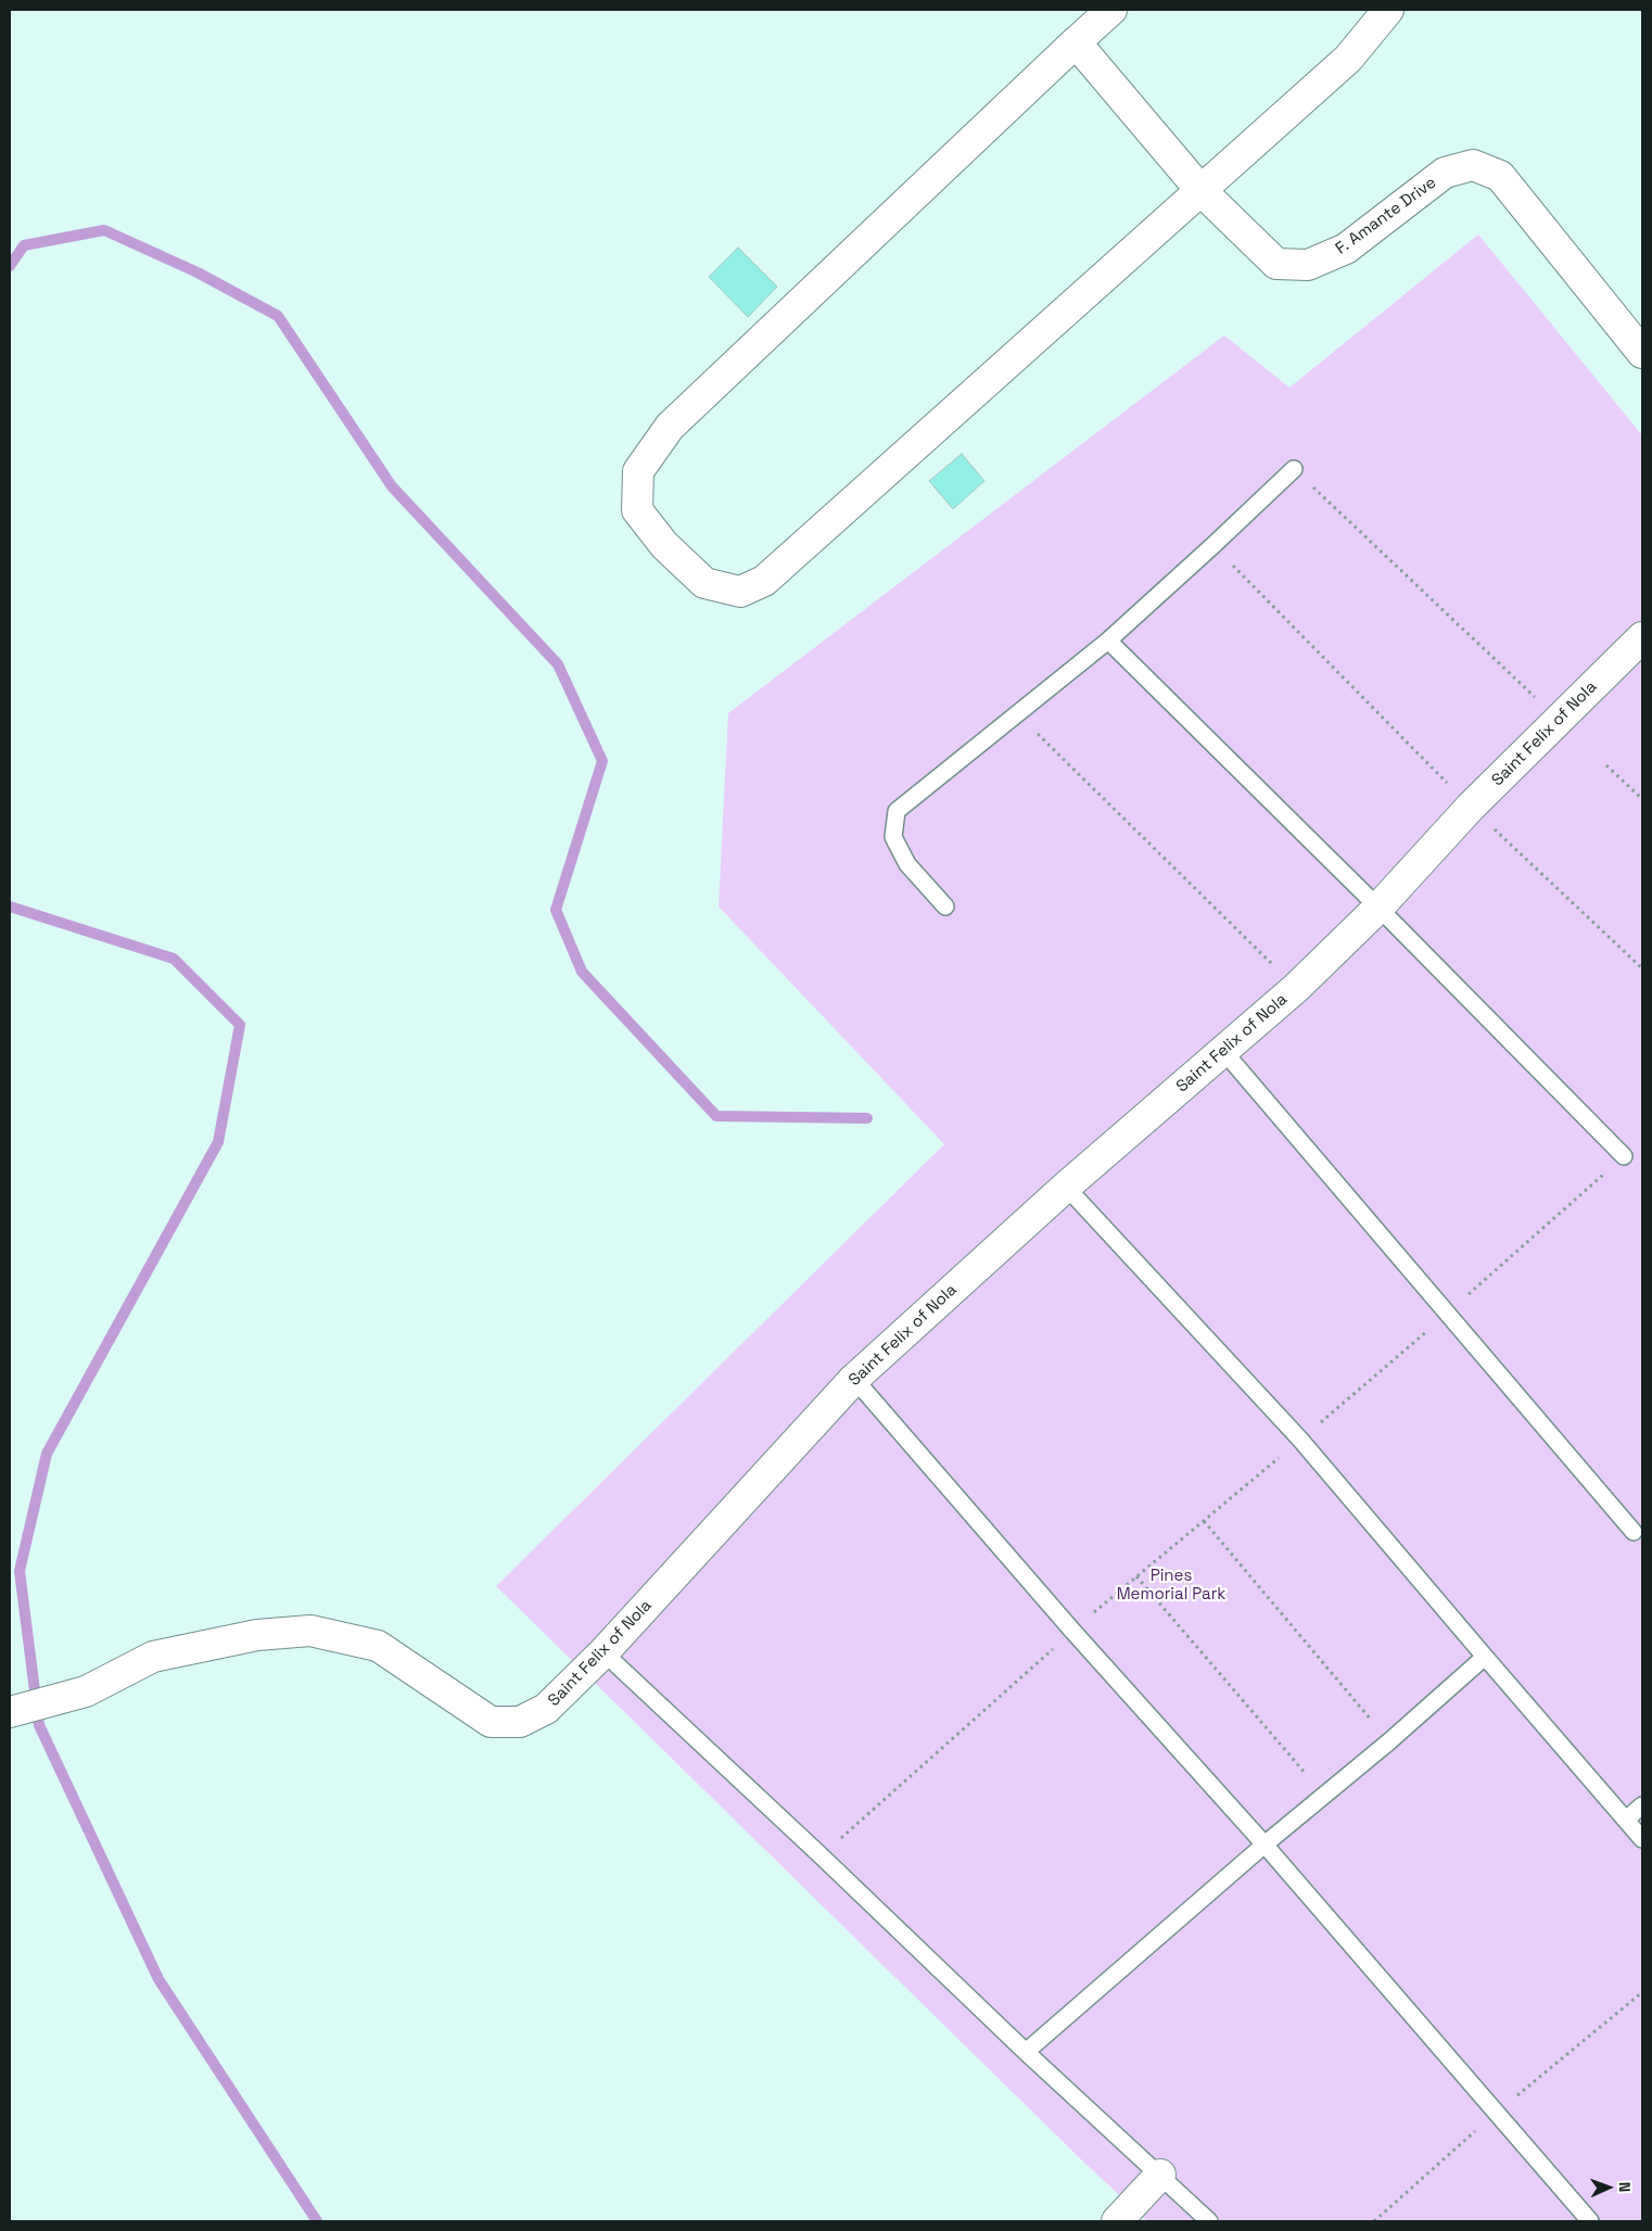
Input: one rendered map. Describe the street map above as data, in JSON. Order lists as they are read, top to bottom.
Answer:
{
  "streets": {
    "street": ["F. Amante Drive", "Saint Felix of Nola"]
  },
  "parks": ["Pines Memorial Park"],
  "north": "right"
}
